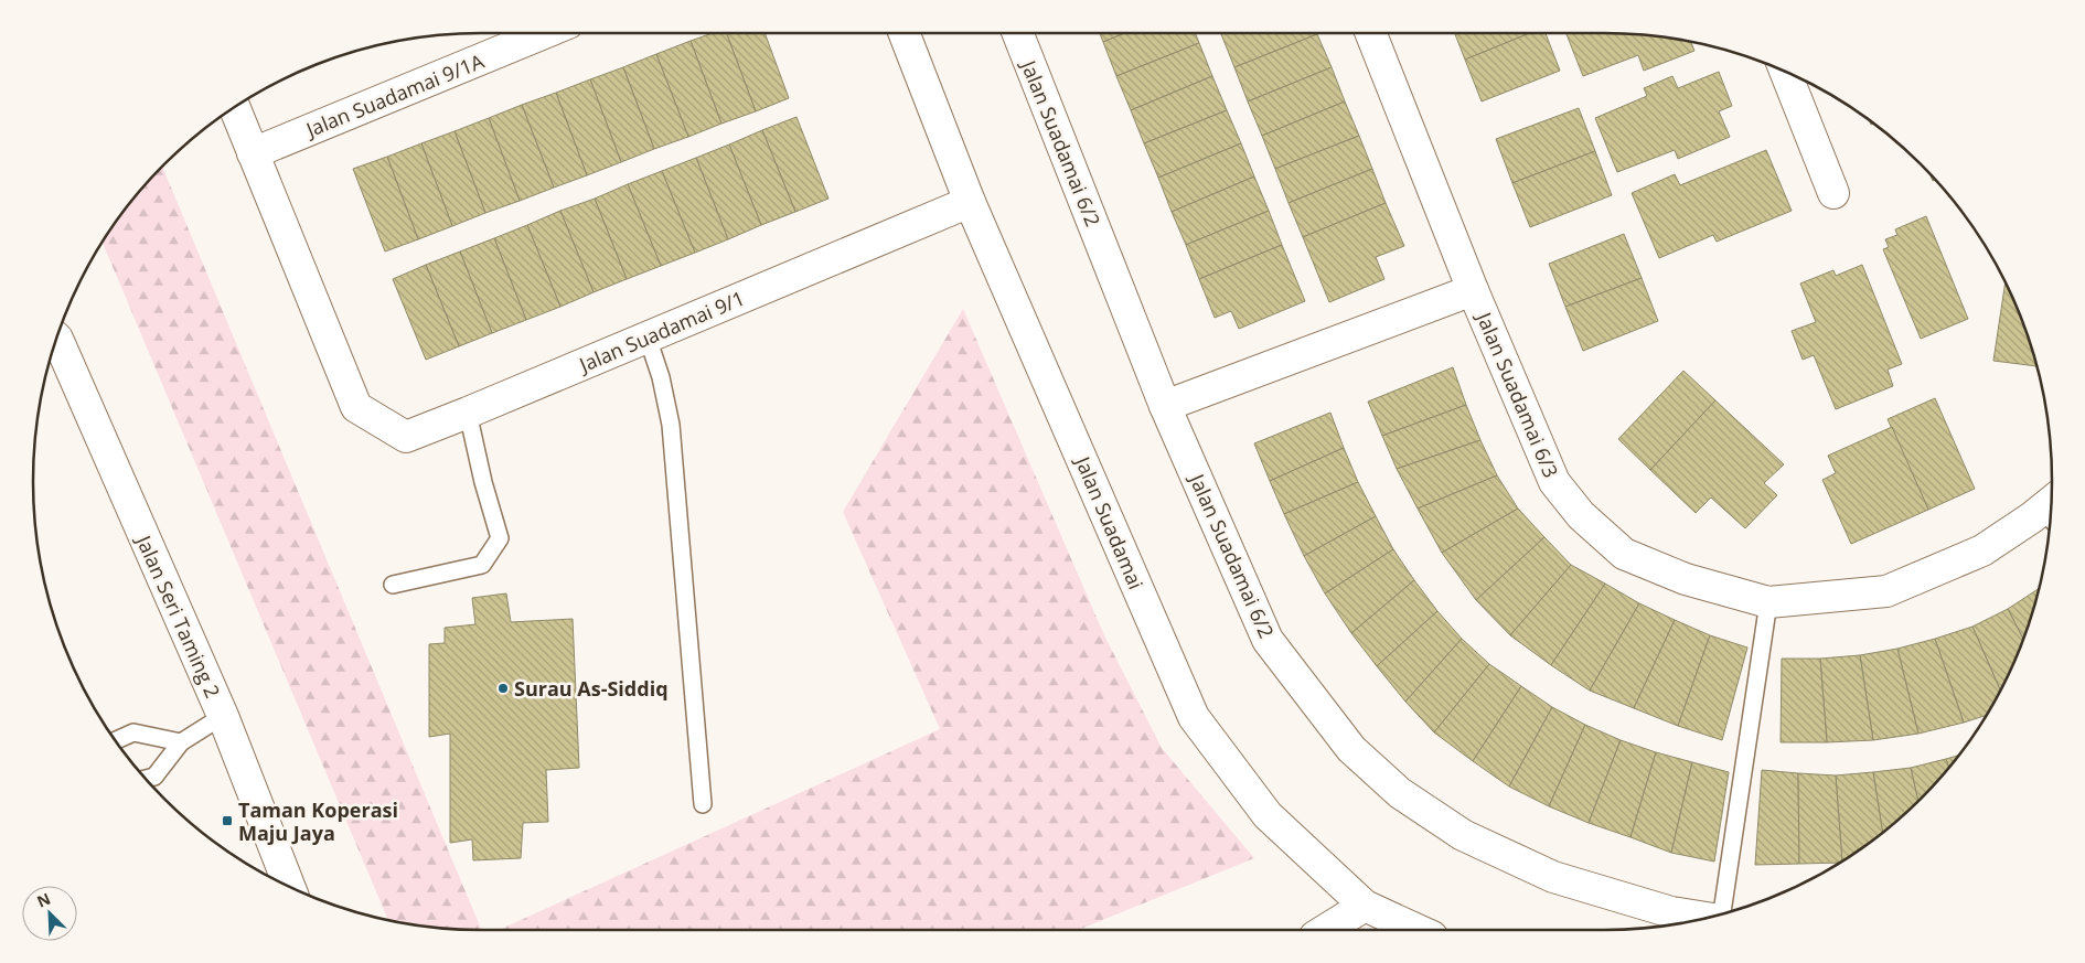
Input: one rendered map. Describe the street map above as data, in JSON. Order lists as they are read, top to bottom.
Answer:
{
  "streets": {
    "street": [
      "Jalan Suadamai 9/1A",
      "Jalan Suadamai 6/2",
      "Jalan Suadamai 9/1",
      "Jalan Suadamai 6/3",
      "Jalan Suadamai",
      "Jalan Seri Taming 2"
    ]
  },
  "crossings": [
    ["Jalan Suadamai 9/1A", "Jalan Suadamai 9/1"],
    ["Jalan Suadamai 9/1", "Jalan Suadamai"]
  ],
  "places": {
    "other": ["Surau As-Siddiq"],
    "transit": ["Taman Koperasi Maju Jaya"]
  },
  "north": "top left"
}
